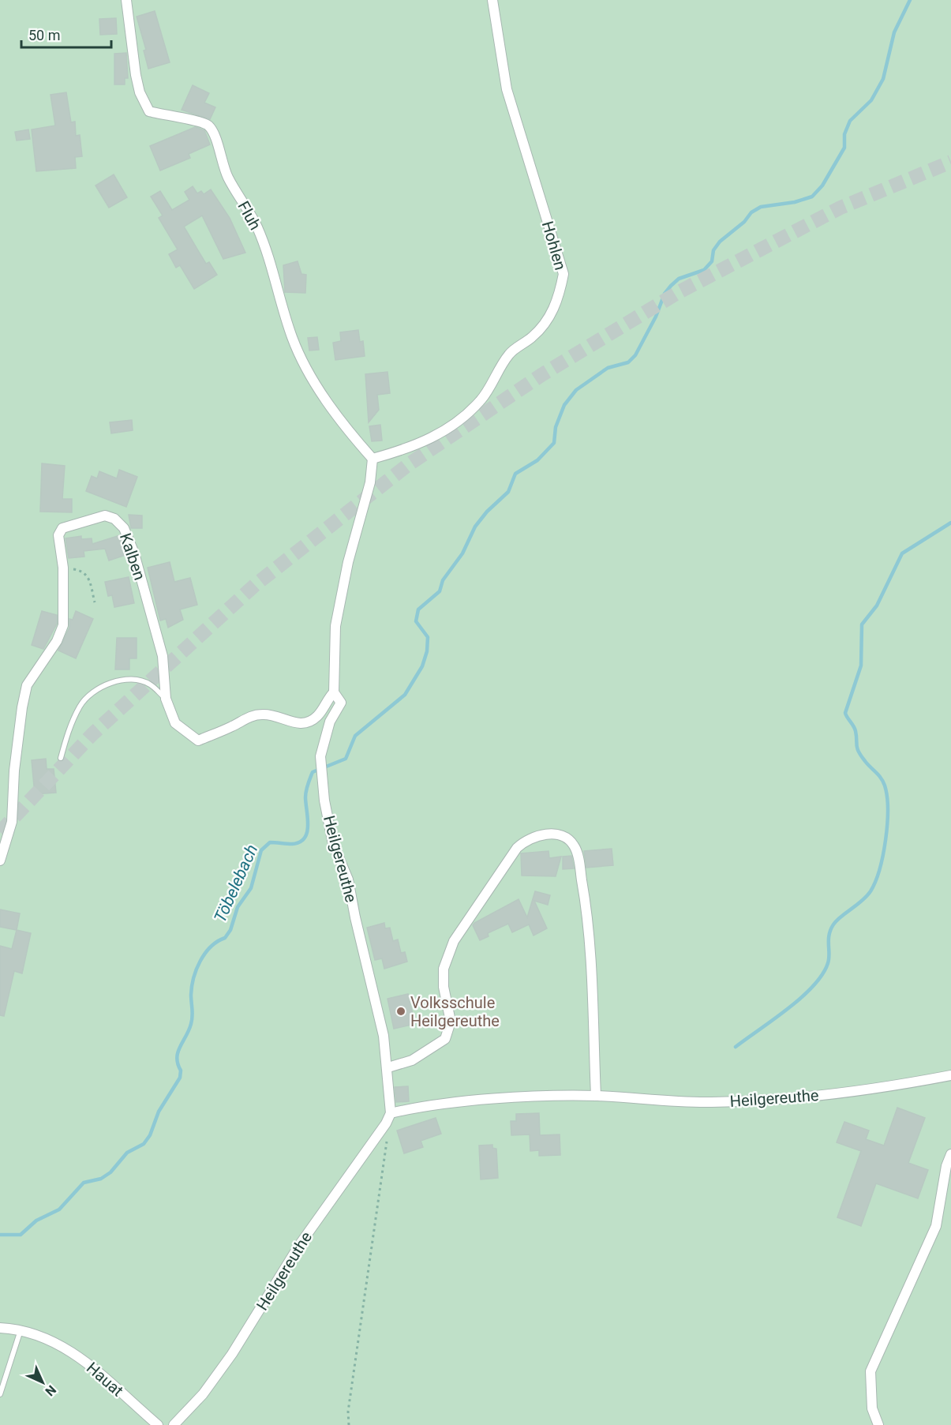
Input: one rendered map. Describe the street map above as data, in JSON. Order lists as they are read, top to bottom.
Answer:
{
  "streets": {
    "street": [
      "Fluh",
      "Hohlen",
      "Kalben",
      "Heilgereuthe",
      "Hauat"
    ]
  },
  "crossings": [
    ["Fluh", "Hohlen"],
    ["Fluh", "Heilgereuthe"],
    ["Hohlen", "Heilgereuthe"],
    ["Kalben", "Heilgereuthe"]
  ],
  "water": ["Töbelebach"],
  "places": ["Volksschule Heilgereuthe"],
  "scale_bar": "50 m",
  "north": "bottom right"
}
